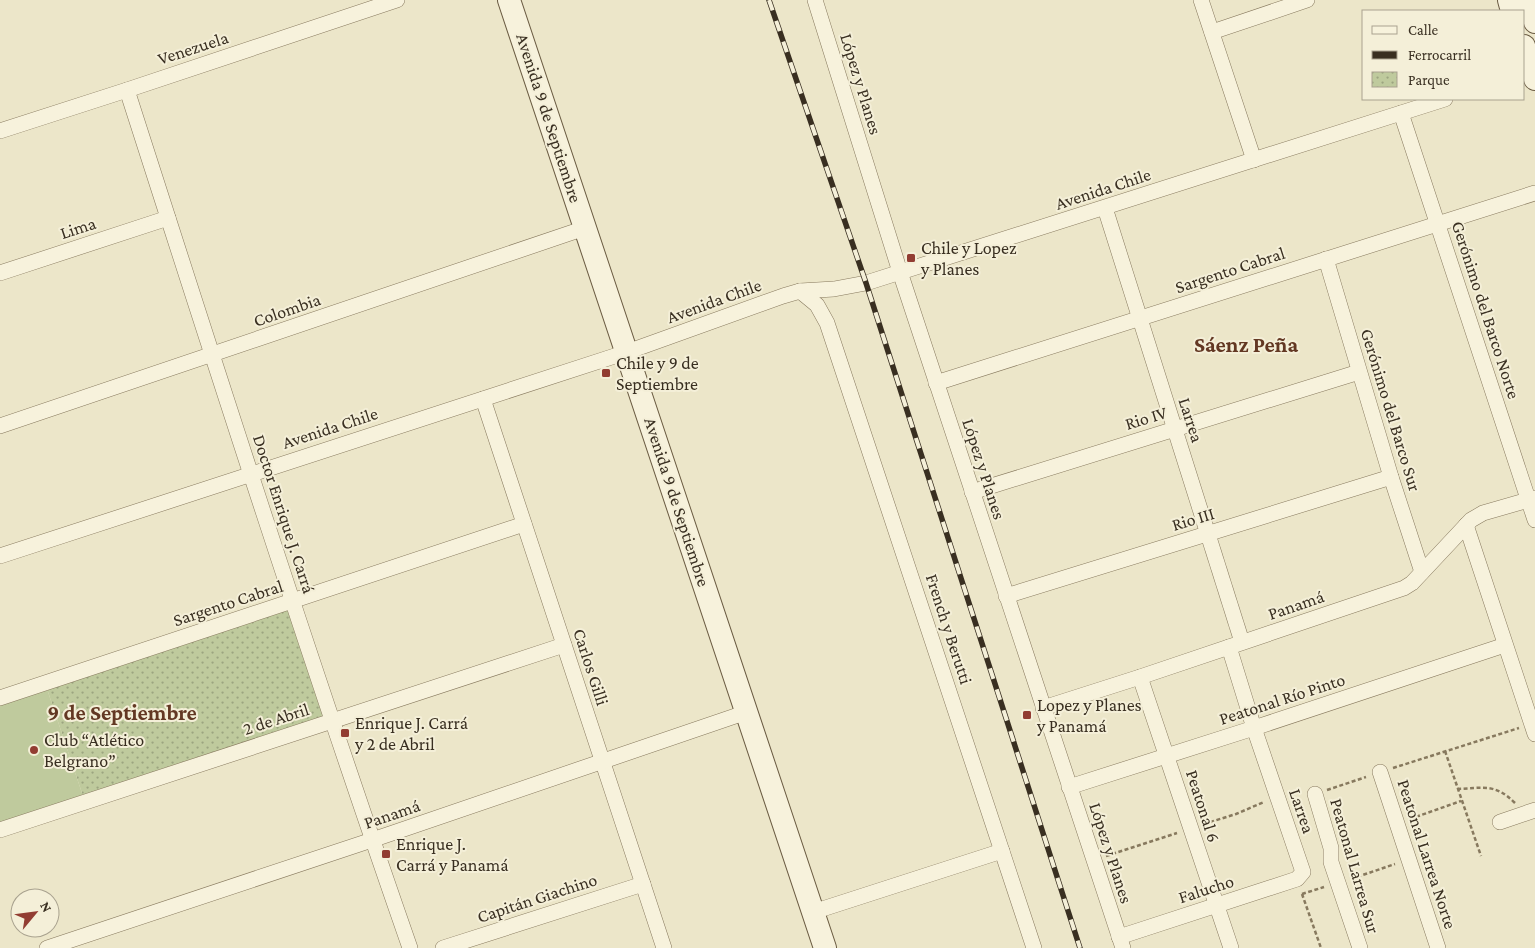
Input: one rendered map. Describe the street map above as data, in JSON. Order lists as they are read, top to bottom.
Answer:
{
  "streets": {
    "street": [
      "Venezuela",
      "López y Planes",
      "Avenida 9 de Septiembre",
      "Avenida Chile",
      "Lima",
      "Sargento Cabral",
      "Colombia",
      "Gerónimo del Barco Norte",
      "Gerónimo del Barco Sur",
      "Rio IV",
      "Larrea",
      "Doctor Enrique J. Carrá",
      "Rio III",
      "Panamá",
      "French y Berutti",
      "Carlos Gilli",
      "Peatonal Río Pinto",
      "2 de Abril",
      "Peatonal 6",
      "Peatonal Larrea Norte",
      "Peatonal Larrea Sur",
      "Falucho",
      "Capitán Giachino"
    ]
  },
  "crossings": [
    ["Venezuela", "Doctor Enrique J. Carrá"],
    ["López y Planes", "Avenida Chile"],
    ["López y Planes", "Sargento Cabral"],
    ["López y Planes", "Rio IV"],
    ["López y Planes", "Rio III"],
    ["López y Planes", "Panamá"],
    ["López y Planes", "Peatonal Río Pinto"],
    ["López y Planes", "Falucho"],
    ["Avenida 9 de Septiembre", "Avenida Chile"],
    ["Avenida 9 de Septiembre", "Colombia"],
    ["Avenida 9 de Septiembre", "Panamá"],
    ["Avenida Chile", "Gerónimo del Barco Norte"],
    ["Avenida Chile", "Larrea"],
    ["Avenida Chile", "Doctor Enrique J. Carrá"],
    ["Avenida Chile", "French y Berutti"],
    ["Avenida Chile", "Carlos Gilli"],
    ["Lima", "Doctor Enrique J. Carrá"],
    ["Sargento Cabral", "Gerónimo del Barco Norte"],
    ["Sargento Cabral", "Gerónimo del Barco Sur"],
    ["Sargento Cabral", "Larrea"],
    ["Sargento Cabral", "Doctor Enrique J. Carrá"],
    ["Sargento Cabral", "Carlos Gilli"],
    ["Colombia", "Doctor Enrique J. Carrá"],
    ["Gerónimo del Barco Norte", "Panamá"],
    ["Gerónimo del Barco Sur", "Rio IV"],
    ["Gerónimo del Barco Sur", "Rio III"],
    ["Gerónimo del Barco Sur", "Panamá"],
    ["Rio IV", "Larrea"],
    ["Larrea", "Rio III"],
    ["Larrea", "Panamá"],
    ["Larrea", "Peatonal Río Pinto"],
    ["Larrea", "Falucho"],
    ["Doctor Enrique J. Carrá", "Panamá"],
    ["Doctor Enrique J. Carrá", "2 de Abril"],
    ["Panamá", "Carlos Gilli"],
    ["Panamá", "Peatonal 6"],
    ["Carlos Gilli", "2 de Abril"],
    ["Carlos Gilli", "Capitán Giachino"],
    ["Peatonal Río Pinto", "Peatonal 6"],
    ["Peatonal 6", "Falucho"]
  ],
  "districts": ["Sáenz Peña", "9 de Septiembre"],
  "places": {
    "transit": [
      "Chile y Lopez y Planes",
      "Chile y 9 de Septiembre",
      "Lopez y Planes y Panamá",
      "Enrique J. Carrá y 2 de Abril",
      "Enrique J. Carrá y Panamá"
    ],
    "other": ["Club “Atlético Belgrano”"]
  },
  "legend": ["Calle", "Ferrocarril", "Parque"],
  "north": "top right"
}
